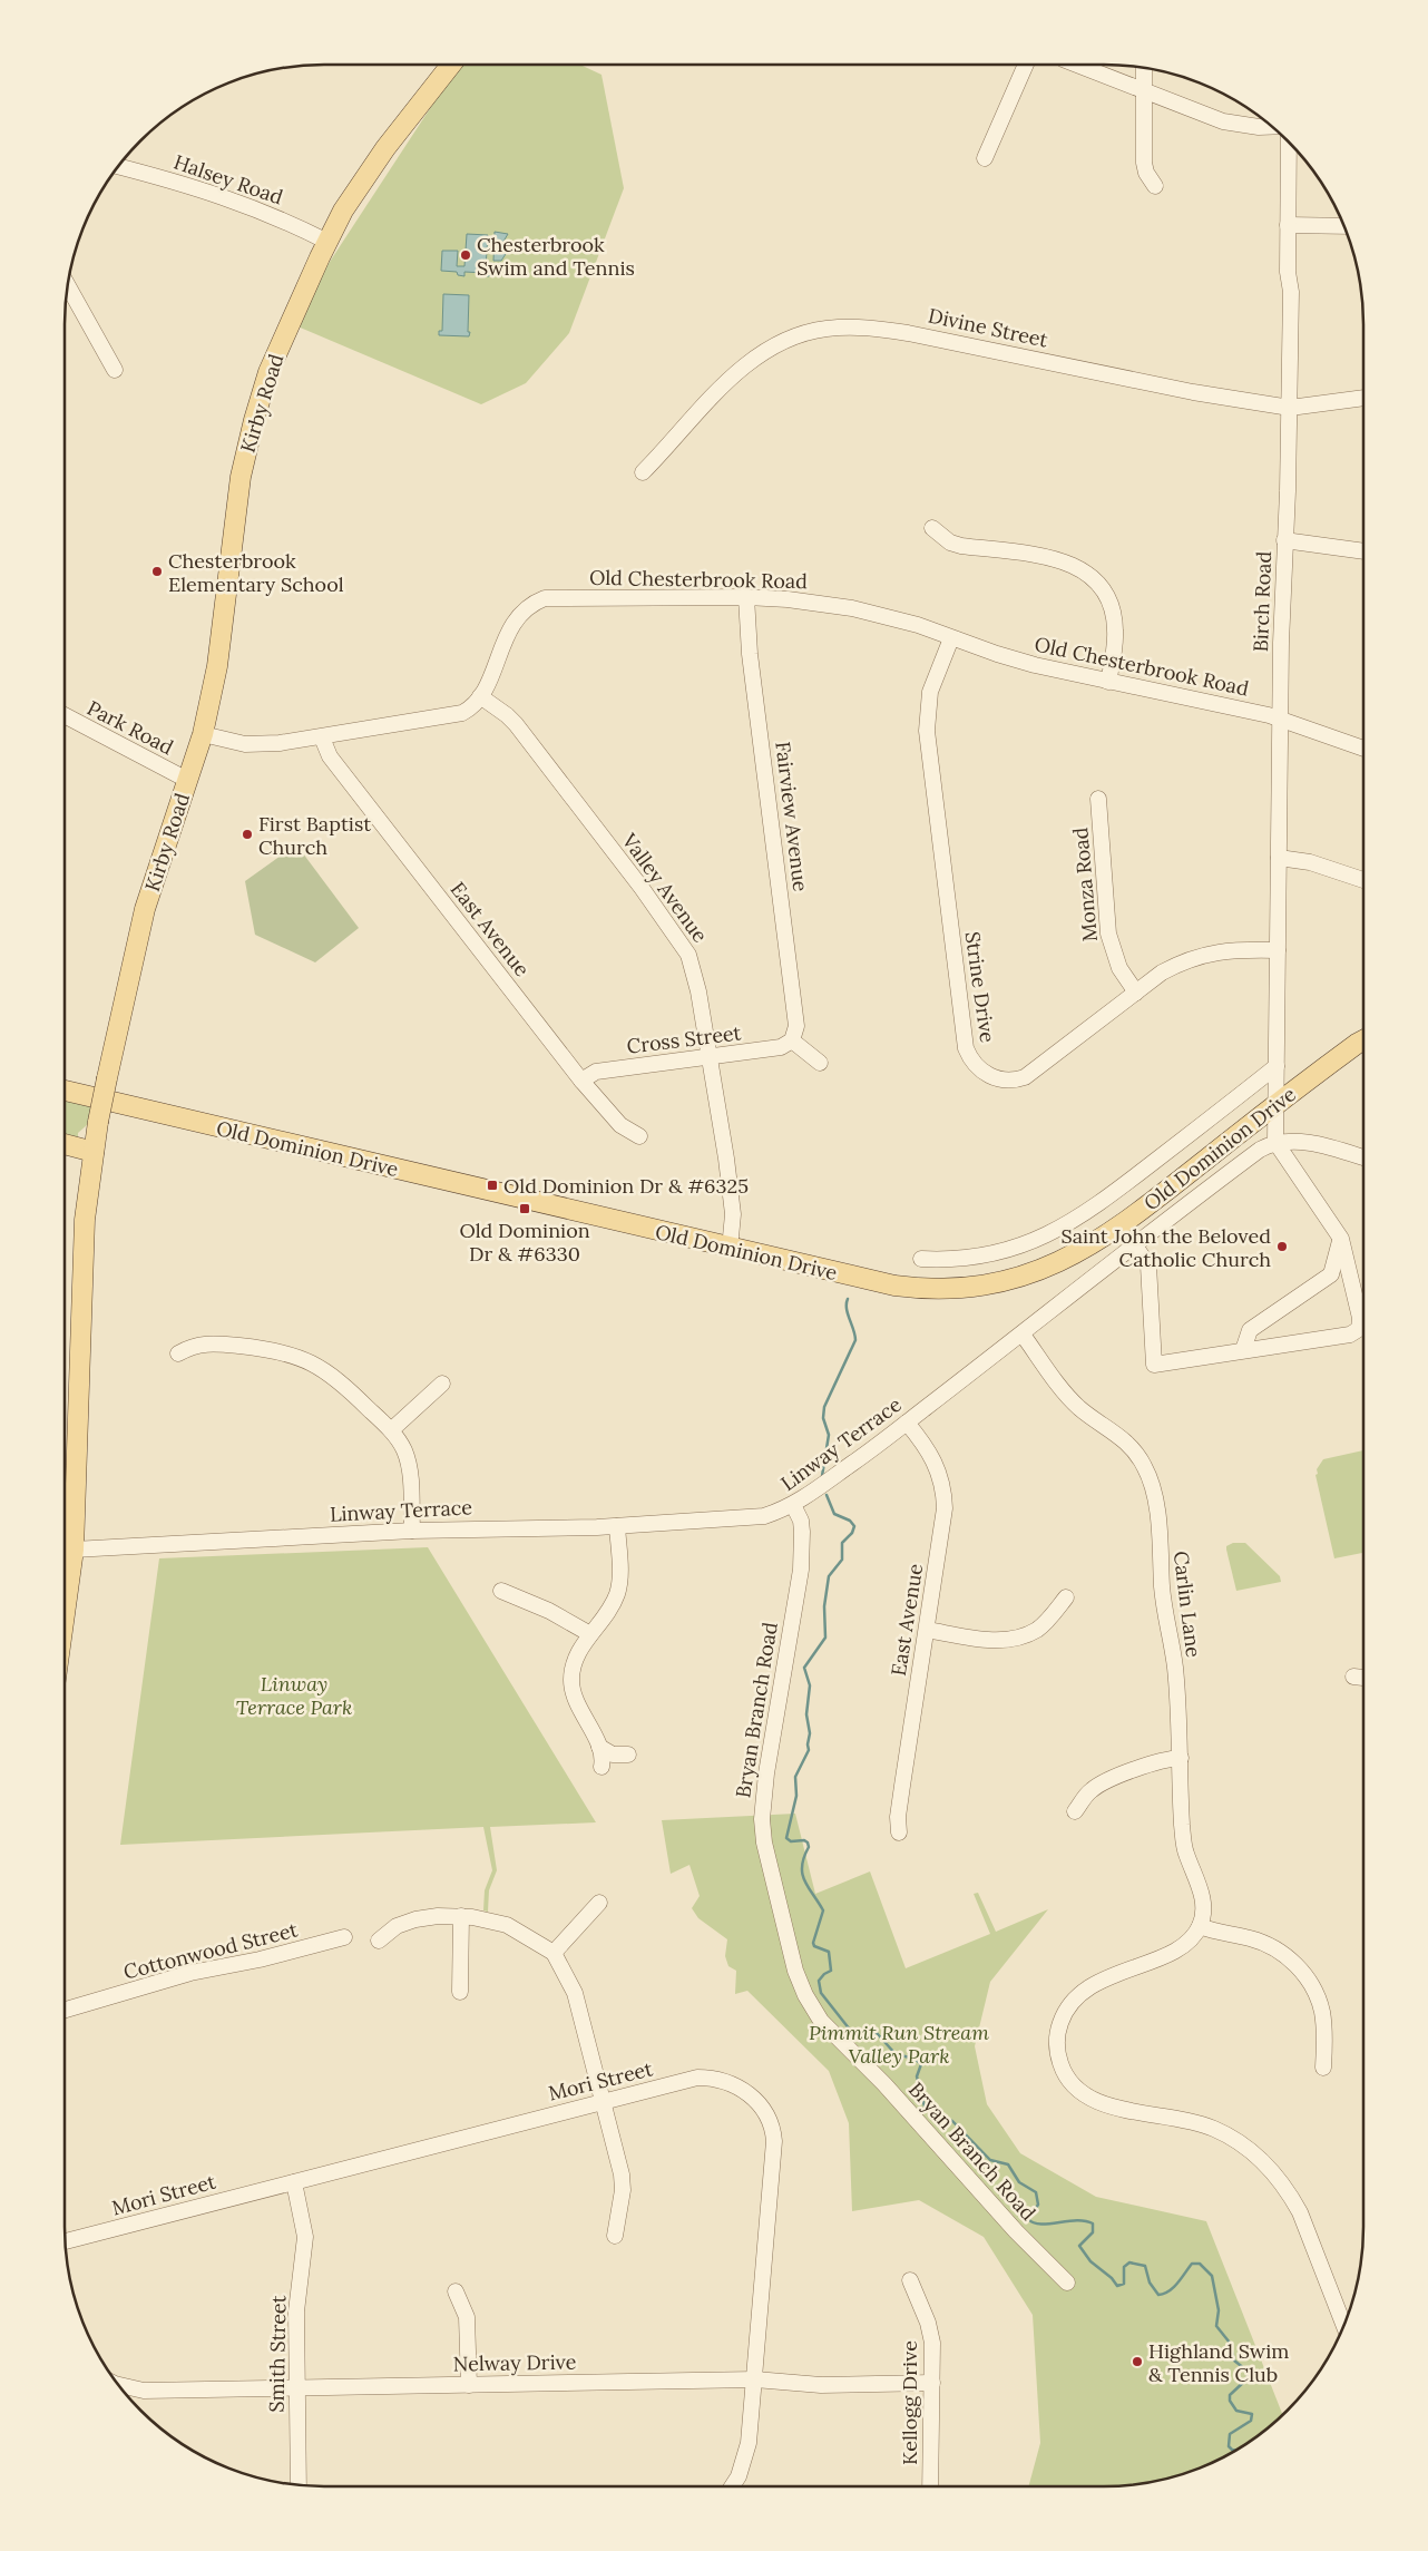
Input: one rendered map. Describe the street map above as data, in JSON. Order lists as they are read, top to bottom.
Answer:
{
  "streets": {
    "main road": ["Kirby Road", "Old Dominion Drive"],
    "street": [
      "Halsey Road",
      "Divine Street",
      "Old Chesterbrook Road",
      "Birch Road",
      "Park Road",
      "Fairview Avenue",
      "Monza Road",
      "Valley Avenue",
      "East Avenue",
      "Strine Drive",
      "Cross Street",
      "Linway Terrace",
      "Carlin Lane",
      "Bryan Branch Road",
      "Cottonwood Street",
      "Mori Street",
      "Smith Street",
      "Nelway Drive",
      "Kellogg Drive"
    ]
  },
  "crossings": [
    ["Halsey Road", "Kirby Road"],
    ["Divine Street", "Birch Road"],
    ["Kirby Road", "Old Chesterbrook Road"],
    ["Kirby Road", "Park Road"],
    ["Kirby Road", "Linway Terrace"],
    ["Old Chesterbrook Road", "Birch Road"],
    ["Old Chesterbrook Road", "Fairview Avenue"],
    ["Old Chesterbrook Road", "Valley Avenue"],
    ["Old Chesterbrook Road", "East Avenue"],
    ["Old Chesterbrook Road", "Strine Drive"],
    ["Birch Road", "Strine Drive"],
    ["Birch Road", "Old Dominion Drive"],
    ["Birch Road", "Linway Terrace"],
    ["Fairview Avenue", "Cross Street"],
    ["Monza Road", "Strine Drive"],
    ["Valley Avenue", "Cross Street"],
    ["Valley Avenue", "Old Dominion Drive"],
    ["East Avenue", "Cross Street"],
    ["East Avenue", "Linway Terrace"],
    ["Linway Terrace", "Carlin Lane"],
    ["Linway Terrace", "Bryan Branch Road"],
    ["Mori Street", "Smith Street"],
    ["Mori Street", "Nelway Drive"],
    ["Smith Street", "Nelway Drive"],
    ["Nelway Drive", "Kellogg Drive"]
  ],
  "parks": ["Linway Terrace Park", "Pimmit Run Stream Valley Park"],
  "places": {
    "other": [
      "Chesterbrook Swim and Tennis",
      "Chesterbrook Elementary School",
      "First Baptist Church",
      "Saint John the Beloved Catholic Church",
      "Highland Swim & Tennis Club"
    ],
    "transit": ["Old Dominion Dr & #6325", "Old Dominion Dr & #6330"]
  }
}
